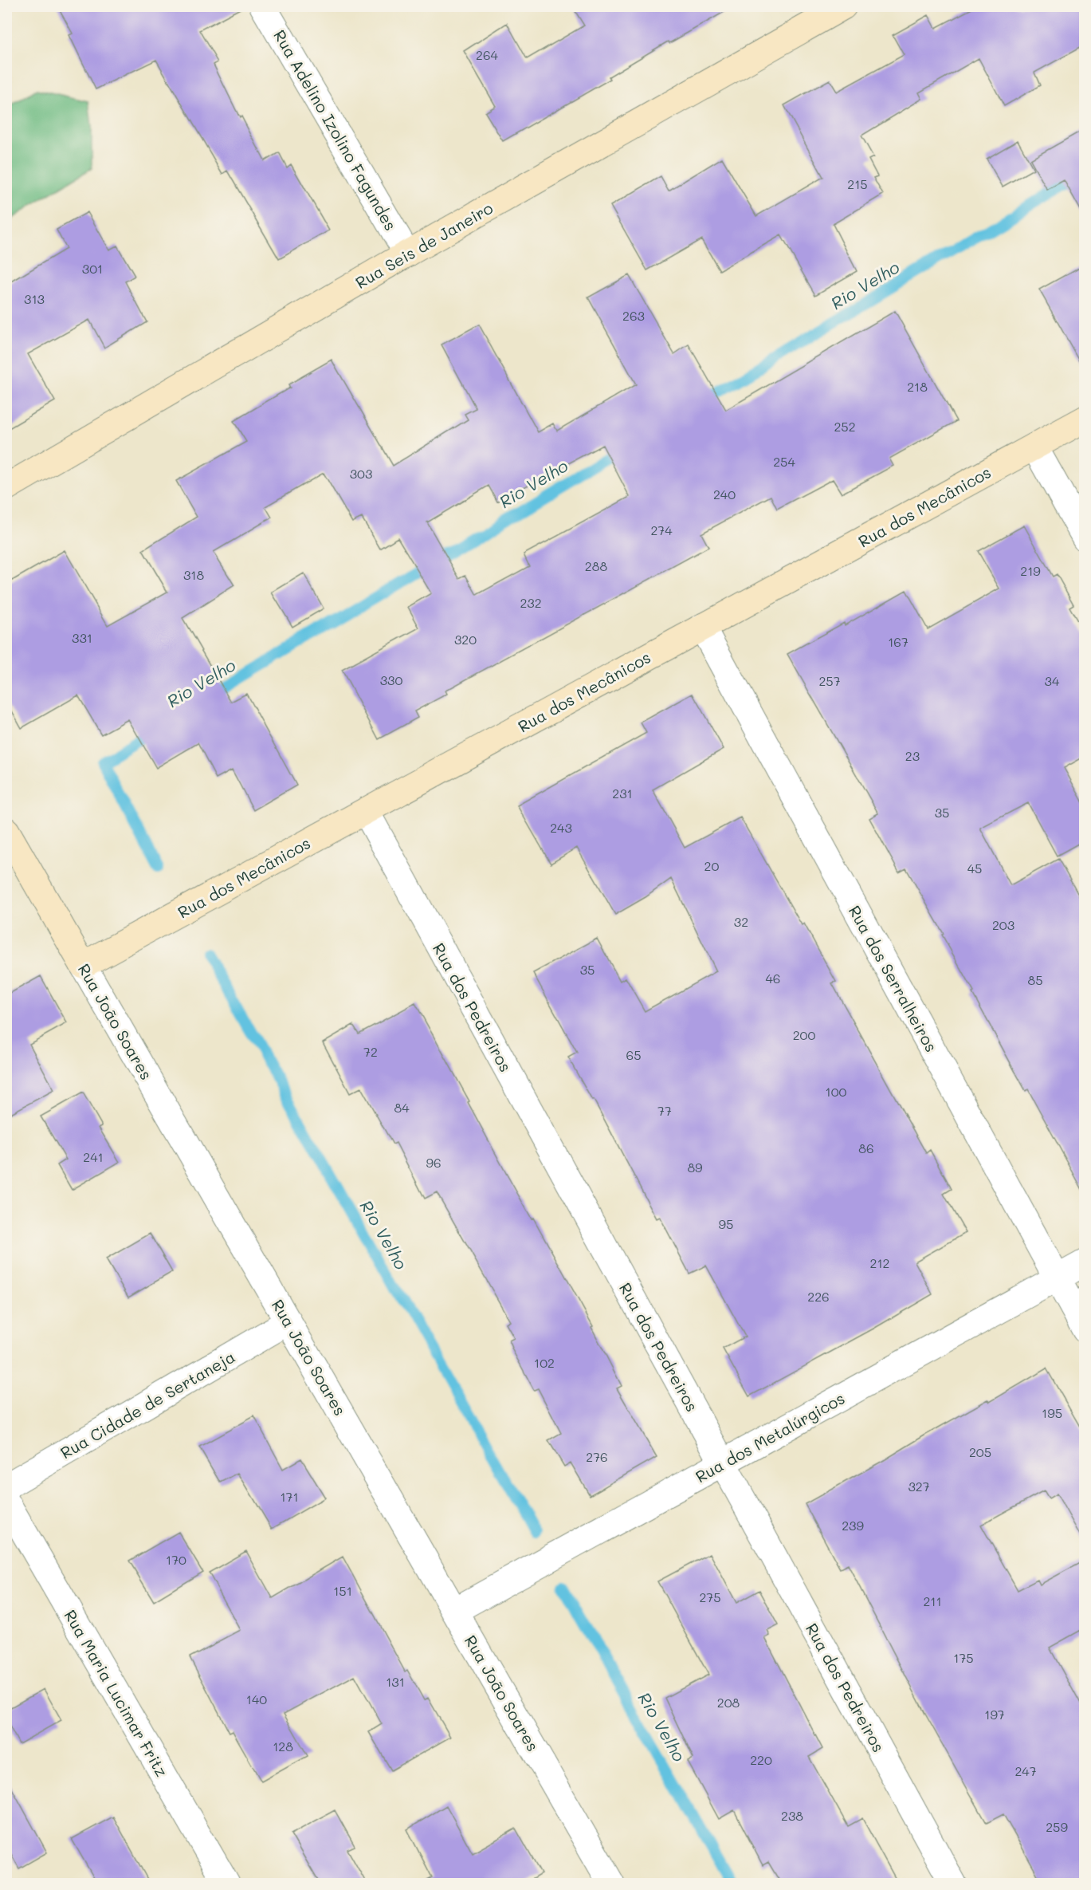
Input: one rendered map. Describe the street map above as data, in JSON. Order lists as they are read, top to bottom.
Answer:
{
  "streets": {
    "main road": ["Rua Seis de Janeiro", "Rua dos Mecânicos", "Rua João Soares"],
    "street": [
      "Rua Adelino Izolino Fagundes",
      "Rua dos Serralheiros",
      "Rua dos Pedreiros",
      "Rua Cidade de Sertaneja",
      "Rua dos Metalúrgicos",
      "Rua Maria Lucimar Fritz"
    ]
  },
  "crossings": [
    ["Rua Adelino Izolino Fagundes", "Rua Seis de Janeiro"],
    ["Rua dos Mecânicos", "Rua dos Serralheiros"],
    ["Rua dos Mecânicos", "Rua dos Pedreiros"],
    ["Rua dos Mecânicos", "Rua João Soares"],
    ["Rua dos Serralheiros", "Rua dos Metalúrgicos"],
    ["Rua dos Pedreiros", "Rua dos Metalúrgicos"],
    ["Rua João Soares", "Rua Cidade de Sertaneja"],
    ["Rua João Soares", "Rua dos Metalúrgicos"]
  ],
  "water": ["Rio Velho"],
  "house_numbers": [
    "264",
    "215",
    "301",
    "313",
    "263",
    "218",
    "252",
    "254",
    "303",
    "240",
    "274",
    "288",
    "219",
    "318",
    "232",
    "331",
    "320",
    "167",
    "330",
    "257",
    "34",
    "23",
    "231",
    "35",
    "243",
    "20",
    "45",
    "32",
    "203",
    "35",
    "46",
    "85",
    "200",
    "72",
    "65",
    "100",
    "84",
    "77",
    "86",
    "241",
    "96",
    "89",
    "95",
    "212",
    "226",
    "102",
    "195",
    "205",
    "276",
    "327",
    "171",
    "239",
    "170",
    "151",
    "275",
    "211",
    "175",
    "131",
    "140",
    "208",
    "197",
    "128",
    "220",
    "247",
    "238",
    "259"
  ]
}
